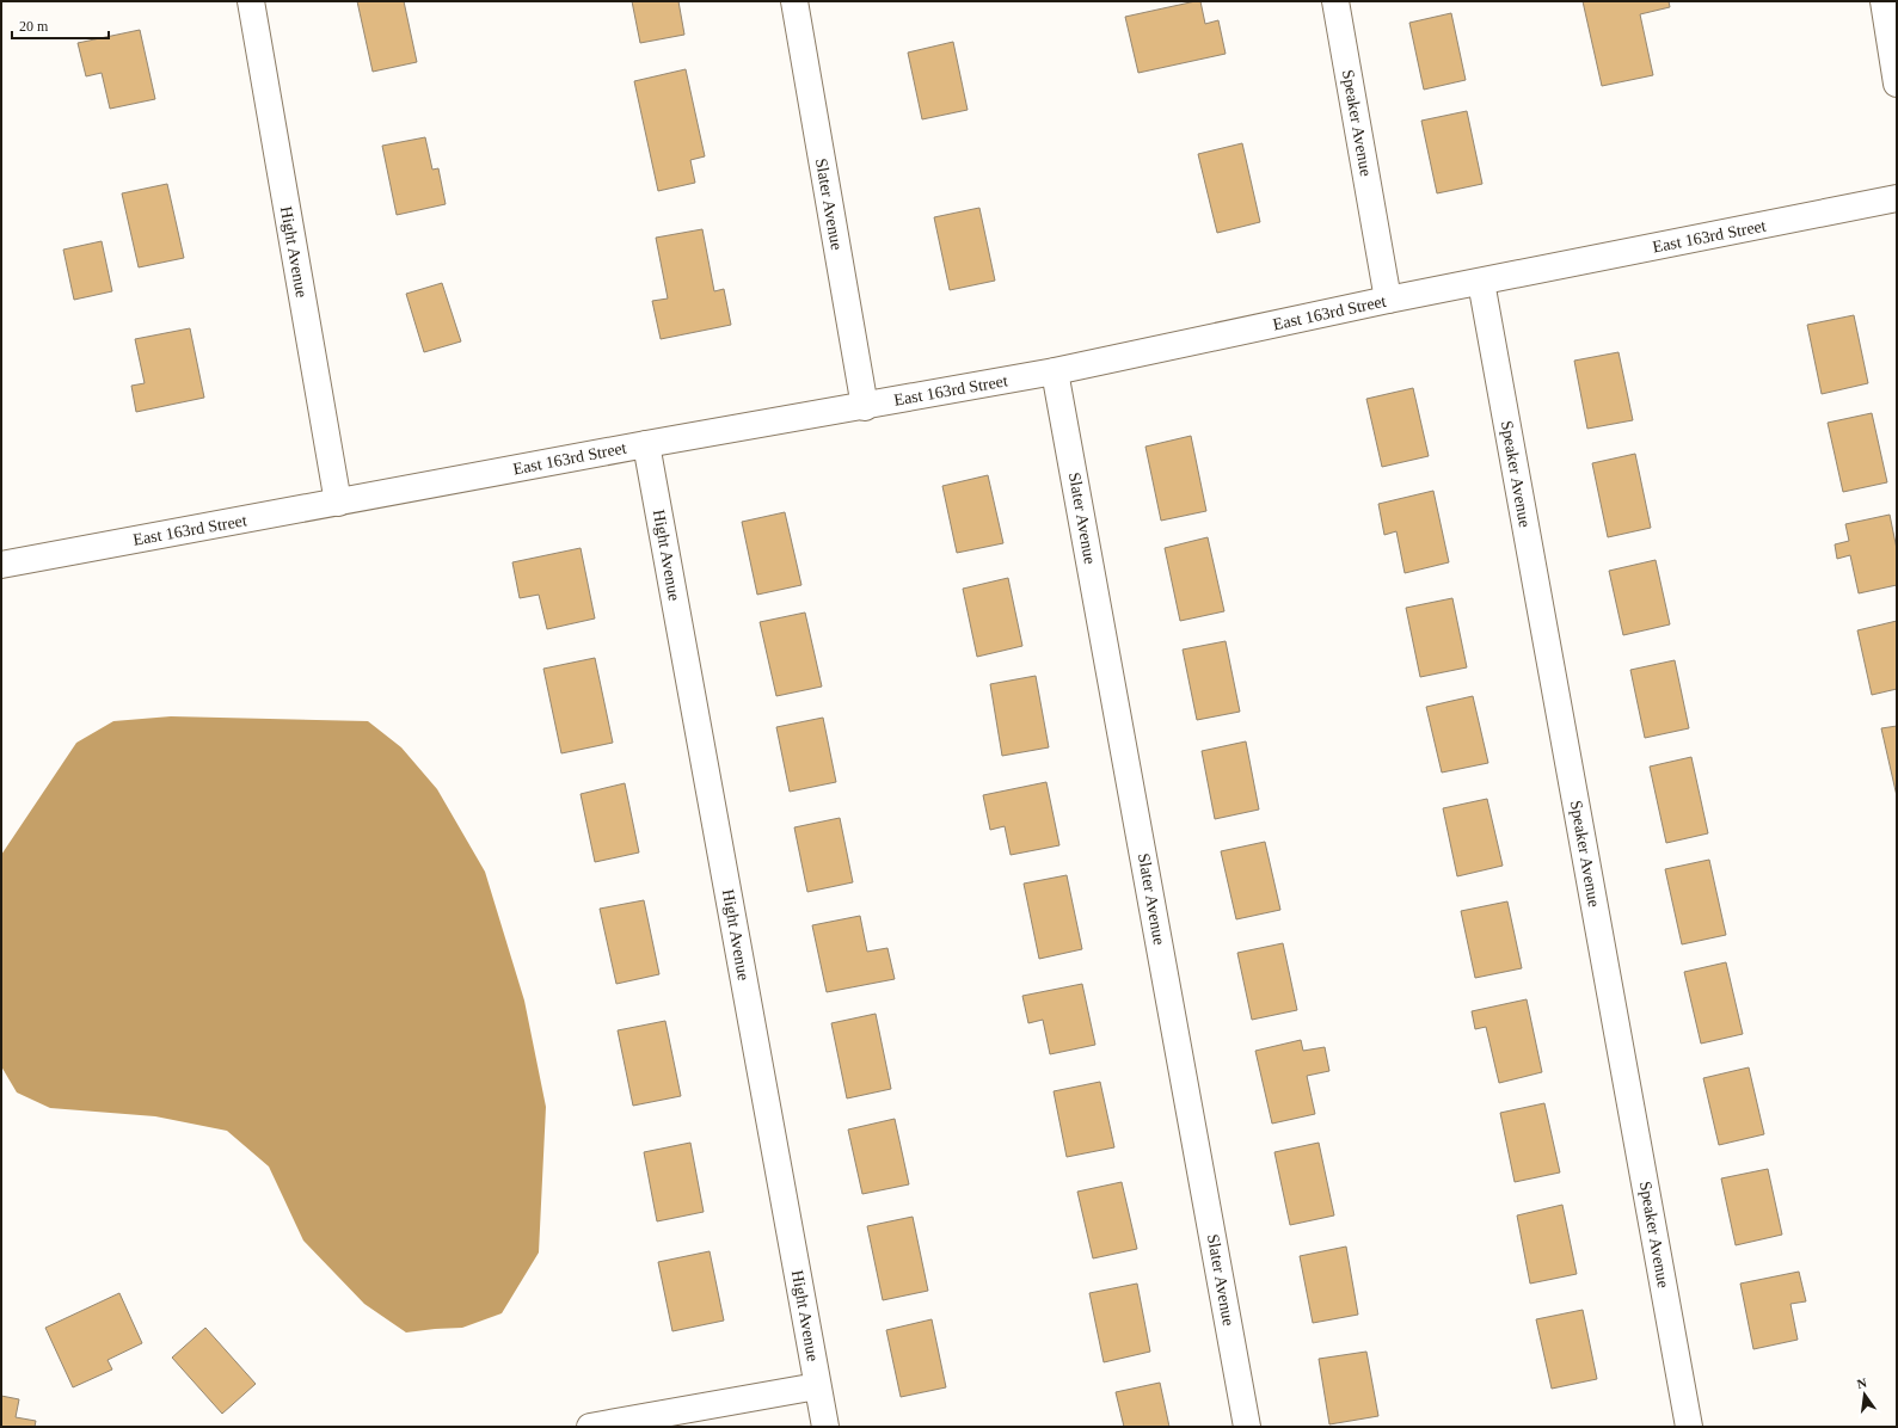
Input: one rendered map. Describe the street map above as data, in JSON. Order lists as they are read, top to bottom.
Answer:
{
  "streets": {
    "street": [
      "Speaker Avenue",
      "Slater Avenue",
      "East 163rd Street",
      "Hight Avenue"
    ]
  },
  "crossings": [
    ["Speaker Avenue", "East 163rd Street"],
    ["Slater Avenue", "East 163rd Street"],
    ["East 163rd Street", "Hight Avenue"]
  ],
  "scale_bar": "20 m",
  "north": "top"
}
